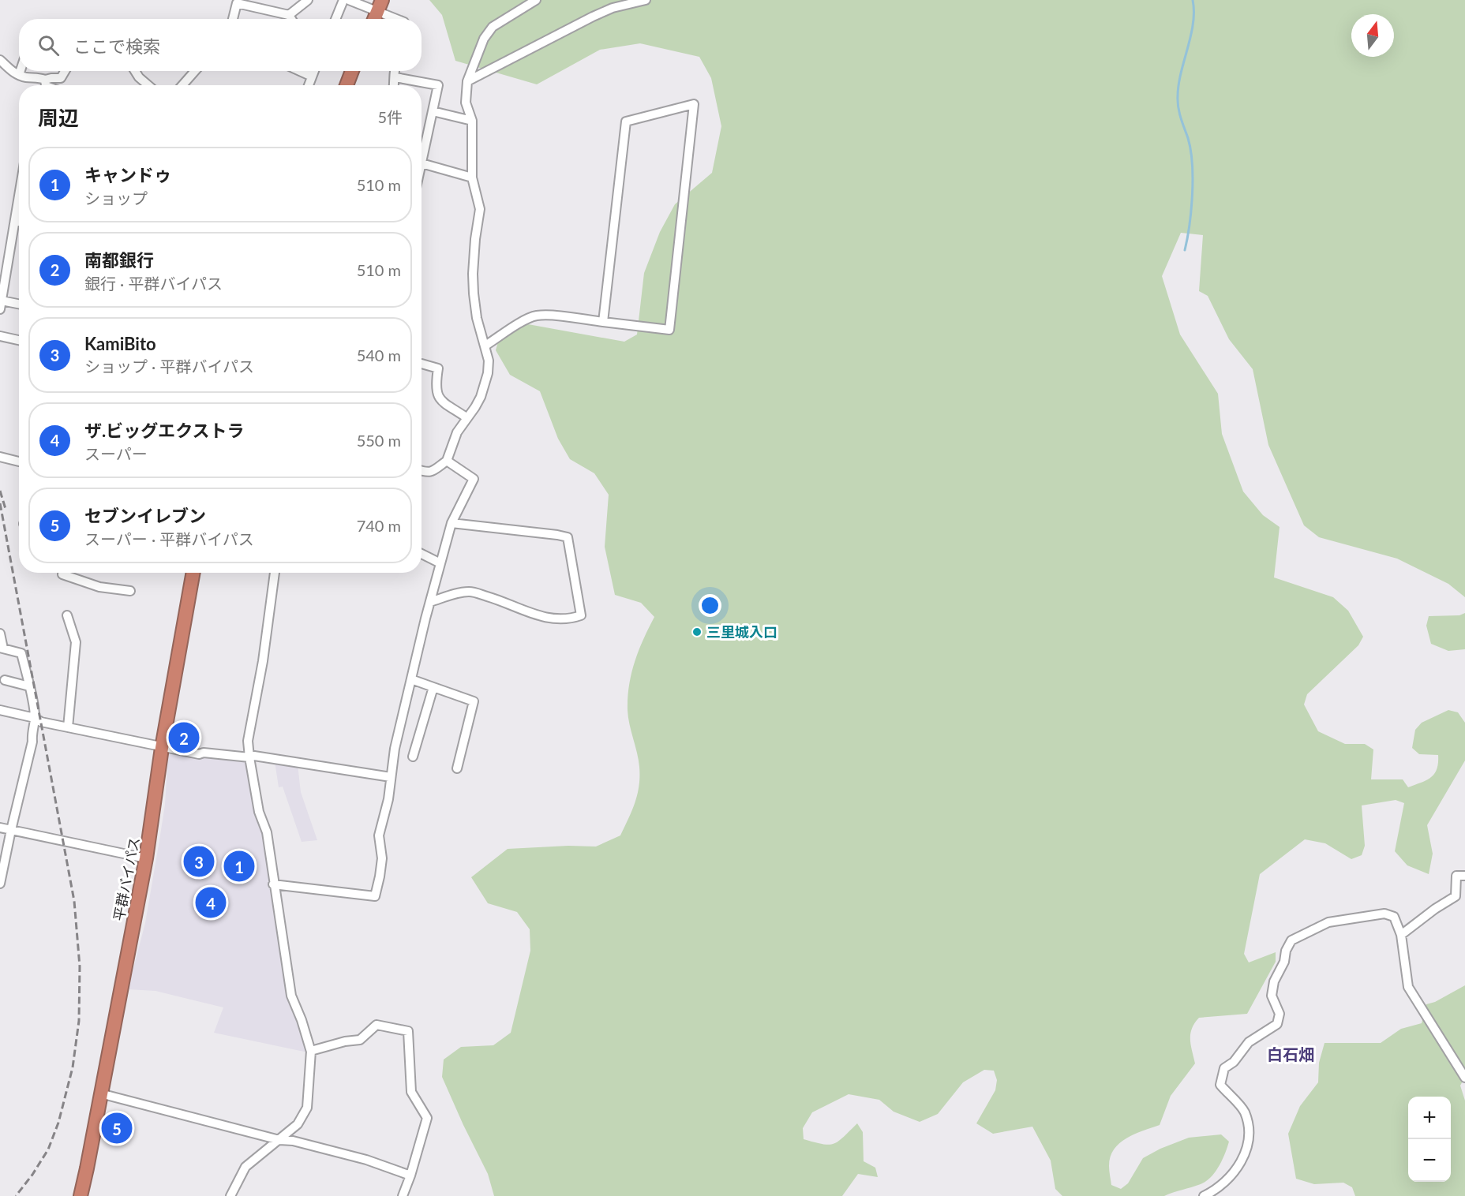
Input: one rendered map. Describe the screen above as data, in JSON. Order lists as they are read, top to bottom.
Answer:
{
  "streets": {
    "highway": ["平群バイパス"]
  },
  "districts": ["白石畑"],
  "places": ["三里城入口"],
  "north": "top",
  "page": {
    "search": "ここで検索",
    "heading": ["周辺", "5件"],
    "list": [
      {
        "mark": "1",
        "name": "キャンドゥ",
        "note": "ショップ",
        "value": "510 m"
      },
      {
        "mark": "2",
        "name": "南都銀行",
        "note": "銀行 · 平群バイパス",
        "value": "510 m"
      },
      {
        "mark": "3",
        "name": "KamiBito",
        "note": "ショップ · 平群バイパス",
        "value": "540 m"
      },
      {
        "mark": "4",
        "name": "ザ.ビッグエクストラ",
        "note": "スーパー",
        "value": "550 m"
      },
      {
        "mark": "5",
        "name": "セブンイレブン",
        "note": "スーパー · 平群バイパス",
        "value": "740 m"
      }
    ],
    "pins": [
      "2",
      "3",
      "1",
      "4",
      "5"
    ],
    "map_buttons": ["+", "−"]
  }
}
